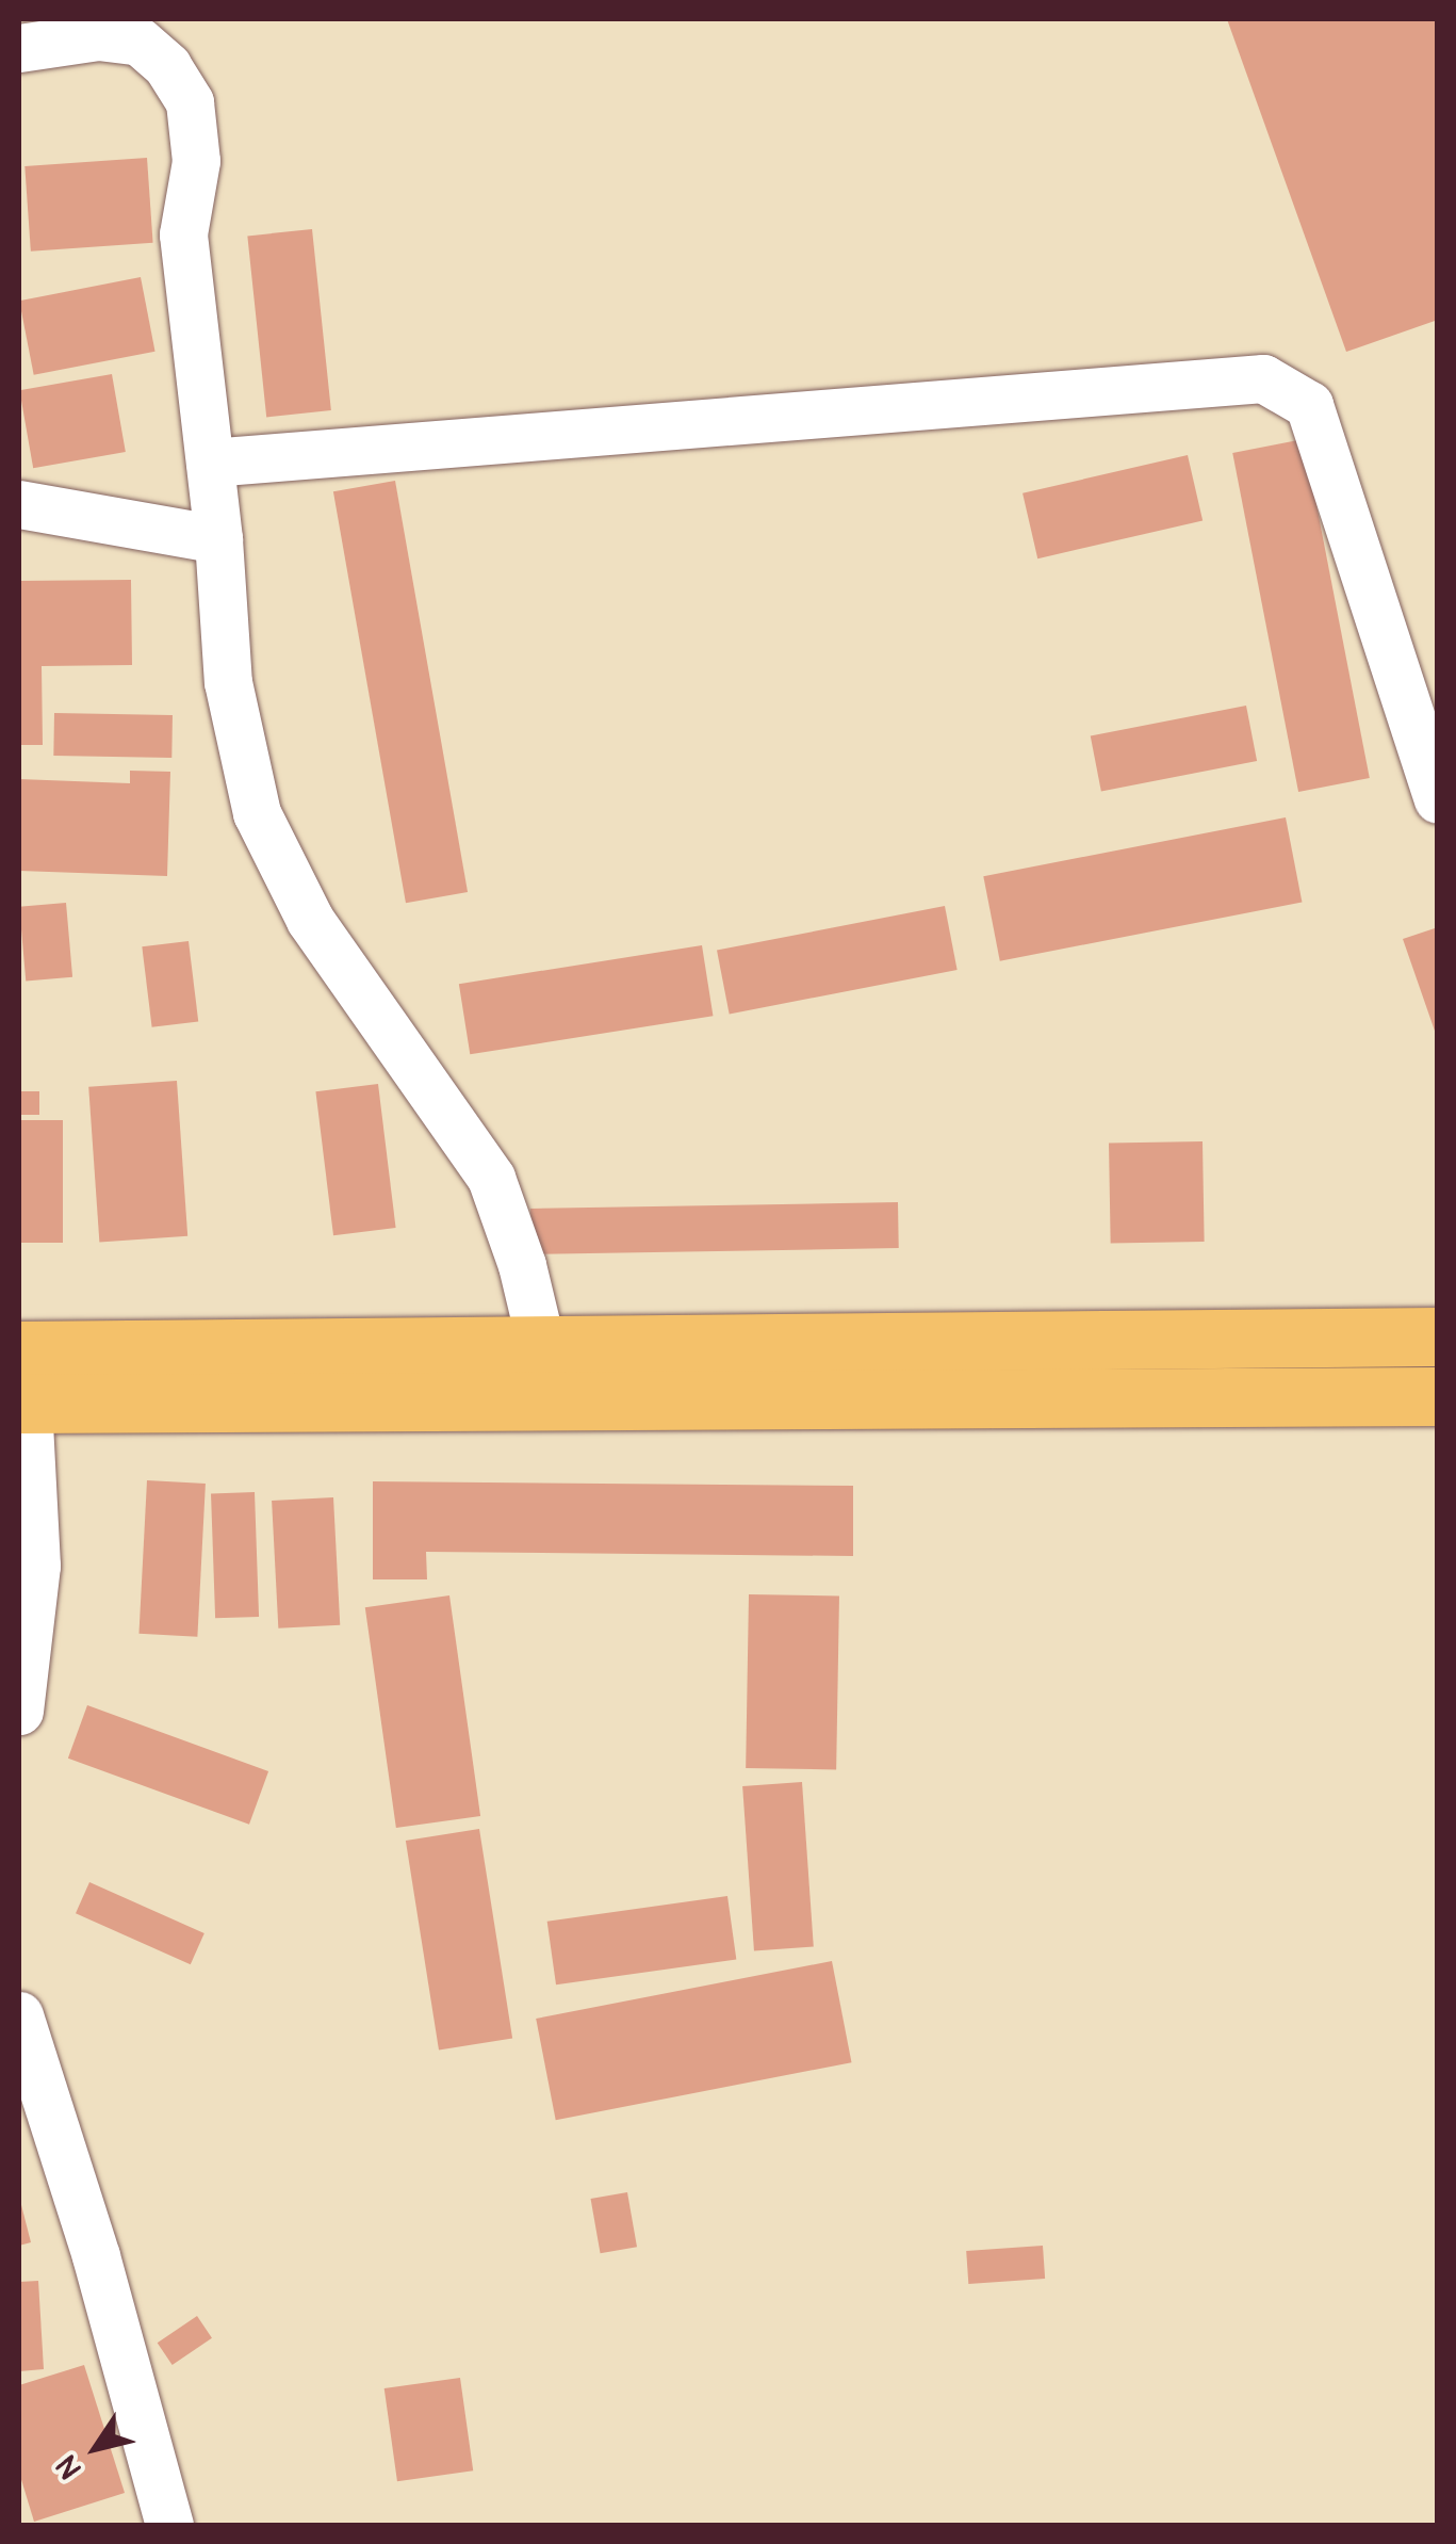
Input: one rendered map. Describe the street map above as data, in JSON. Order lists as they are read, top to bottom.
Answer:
{
  "north": "bottom left"
}
